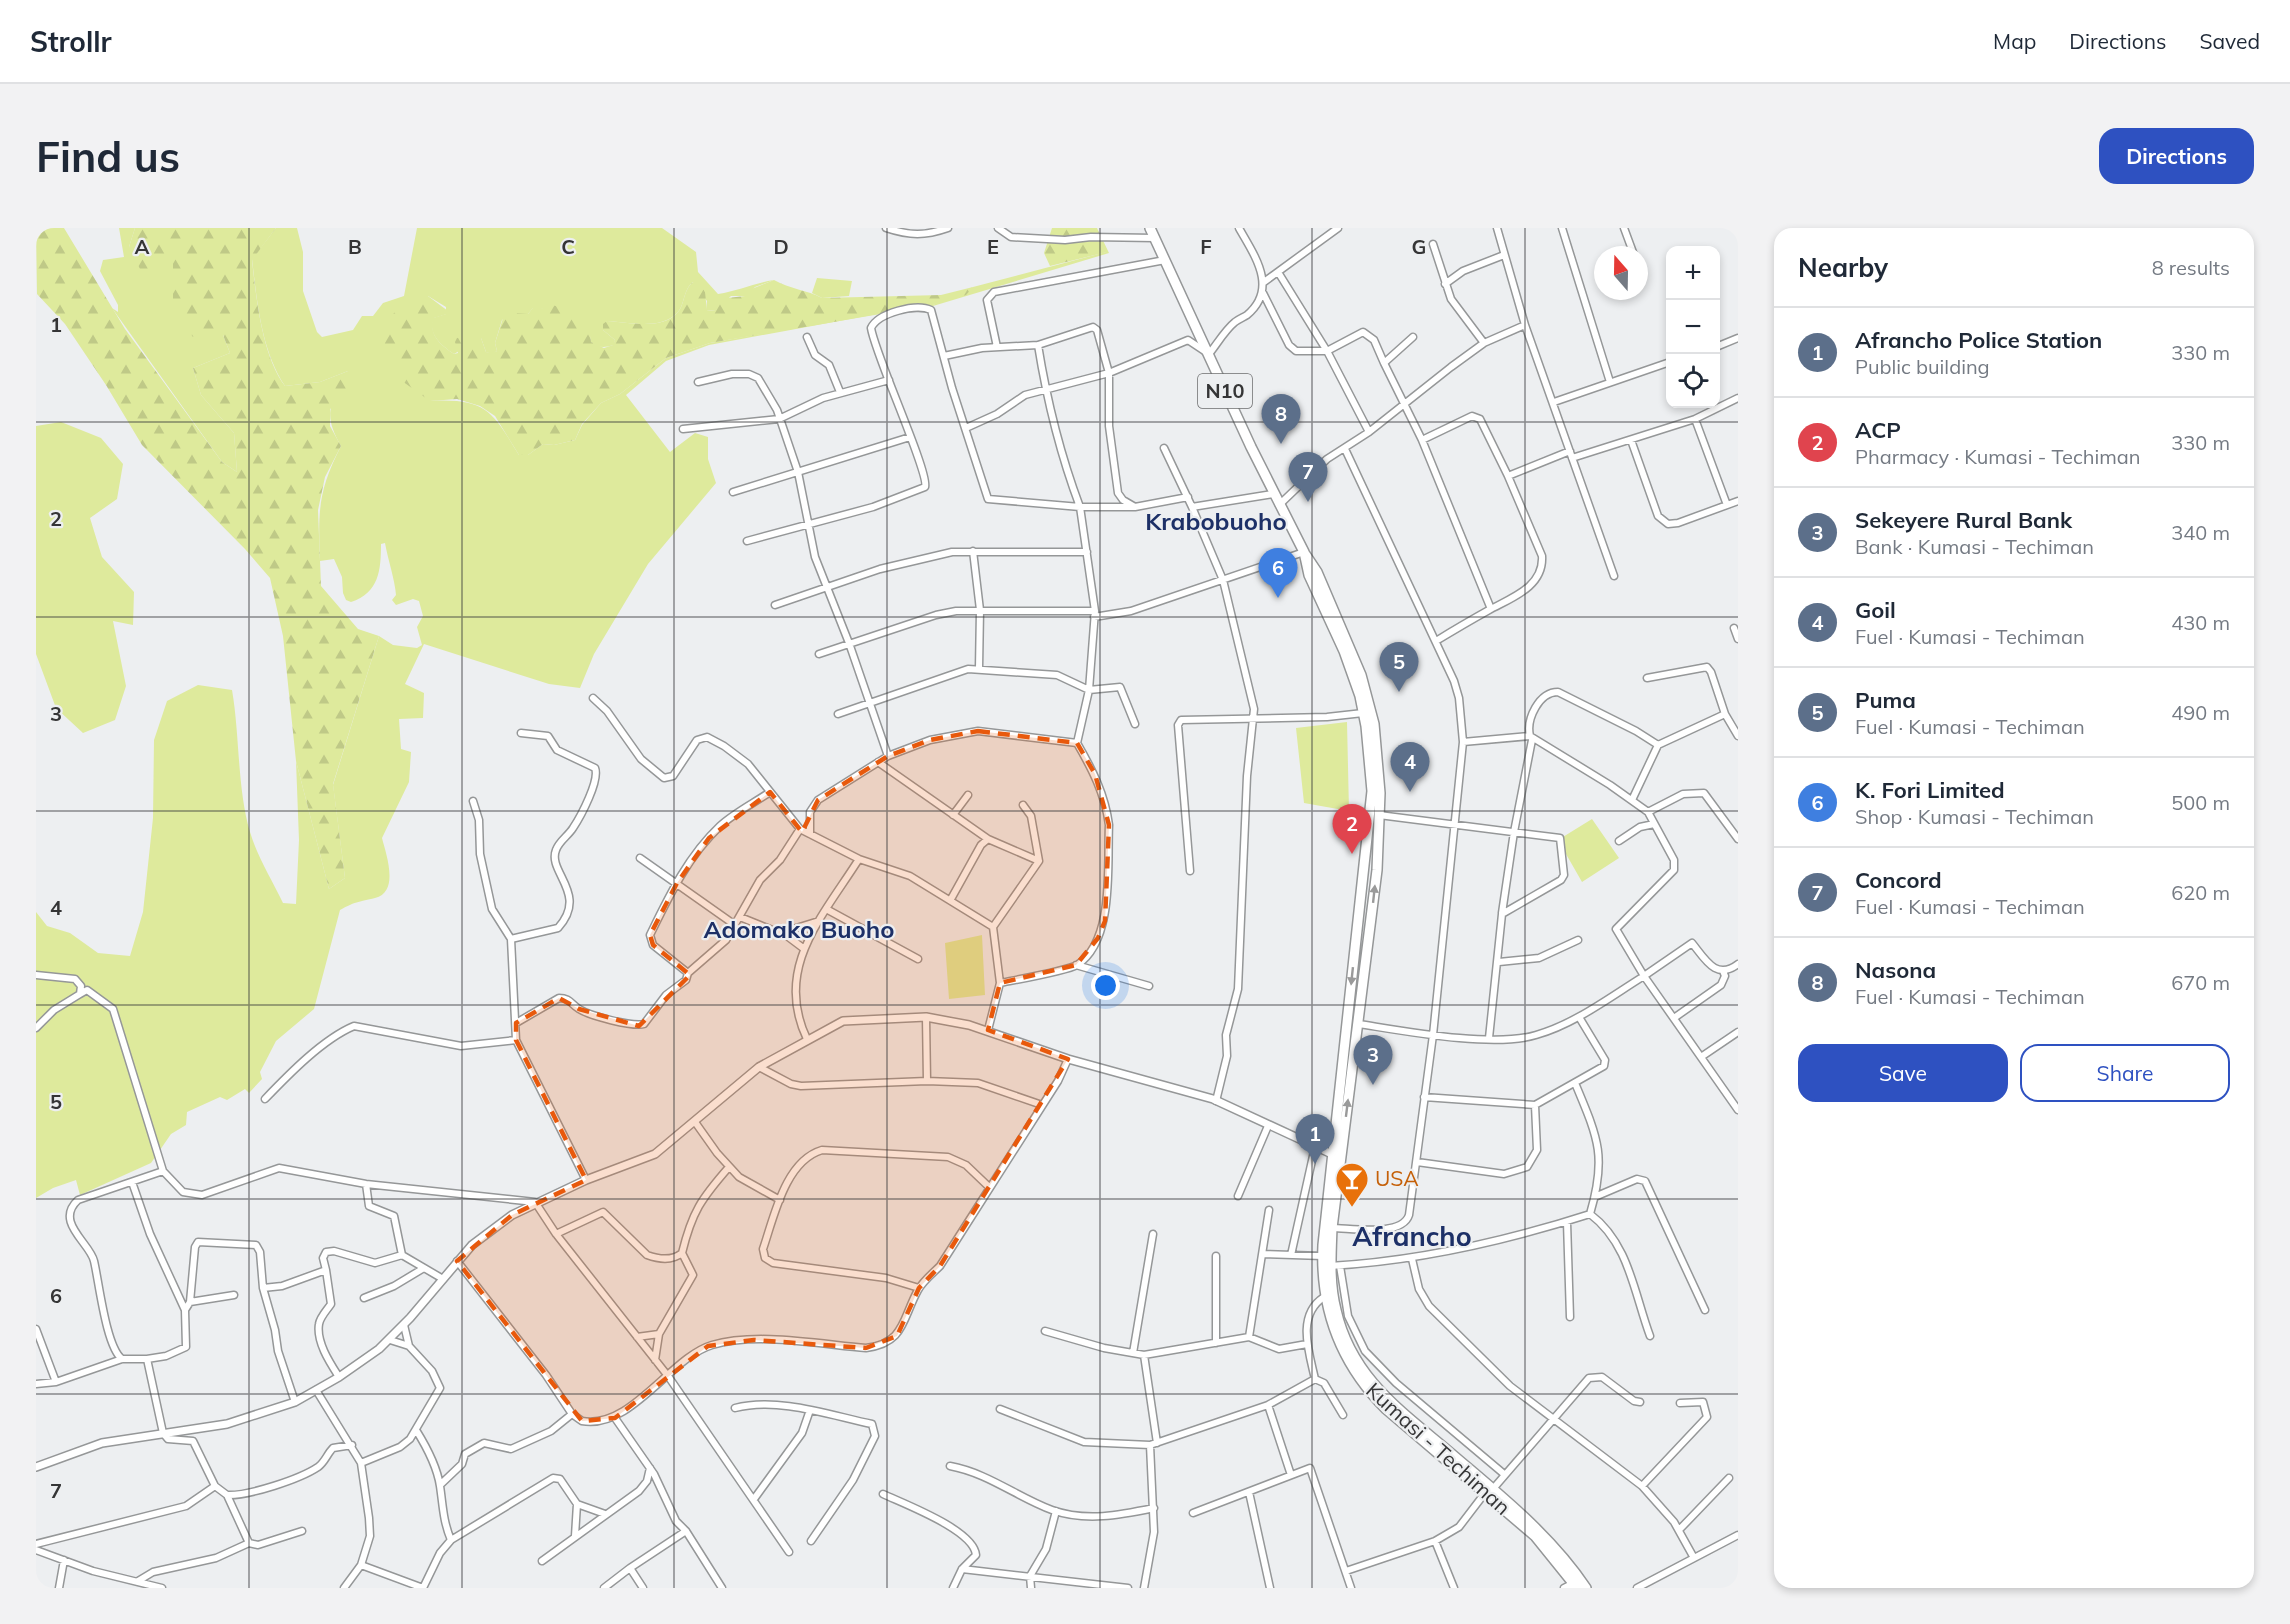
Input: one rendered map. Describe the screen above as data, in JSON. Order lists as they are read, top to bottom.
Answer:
{
  "streets": {
    "highway": ["N10", "Kumasi - Techiman"]
  },
  "crossings": [
    ["N10", "Kumasi - Techiman"]
  ],
  "districts": ["Krabobuoho", "Adomako Buoho", "Afrancho"],
  "places": {
    "bar": ["USA"]
  },
  "north": "top",
  "page": {
    "header": "Strollr",
    "nav": ["Map", "Directions", "Saved"],
    "buttons": [
      "Directions",
      ["Save", "Share"]
    ],
    "title": "Find us",
    "heading": ["Nearby", "8 results"],
    "map_buttons": ["+", "−"],
    "list": [
      {
        "mark": "1",
        "name": "Afrancho Police Station",
        "note": "Public building",
        "value": "330 m"
      },
      {
        "mark": "2",
        "name": "ACP",
        "note": "Pharmacy · Kumasi - Techiman",
        "value": "330 m"
      },
      {
        "mark": "3",
        "name": "Sekeyere Rural Bank",
        "note": "Bank · Kumasi - Techiman",
        "value": "340 m"
      },
      {
        "mark": "4",
        "name": "Goil",
        "note": "Fuel · Kumasi - Techiman",
        "value": "430 m"
      },
      {
        "mark": "5",
        "name": "Puma",
        "note": "Fuel · Kumasi - Techiman",
        "value": "490 m"
      },
      {
        "mark": "6",
        "name": "K. Fori Limited",
        "note": "Shop · Kumasi - Techiman",
        "value": "500 m"
      },
      {
        "mark": "7",
        "name": "Concord",
        "note": "Fuel · Kumasi - Techiman",
        "value": "620 m"
      },
      {
        "mark": "8",
        "name": "Nasona",
        "note": "Fuel · Kumasi - Techiman",
        "value": "670 m"
      }
    ],
    "pins": [
      "8",
      "7",
      "6",
      "5",
      "4",
      "2",
      "3",
      "1"
    ]
  },
  "grid": {
    "columns": [
      "A",
      "B",
      "C",
      "D",
      "E",
      "F",
      "G"
    ],
    "rows": [
      "1",
      "2",
      "3",
      "4",
      "5",
      "6",
      "7"
    ]
  }
}
